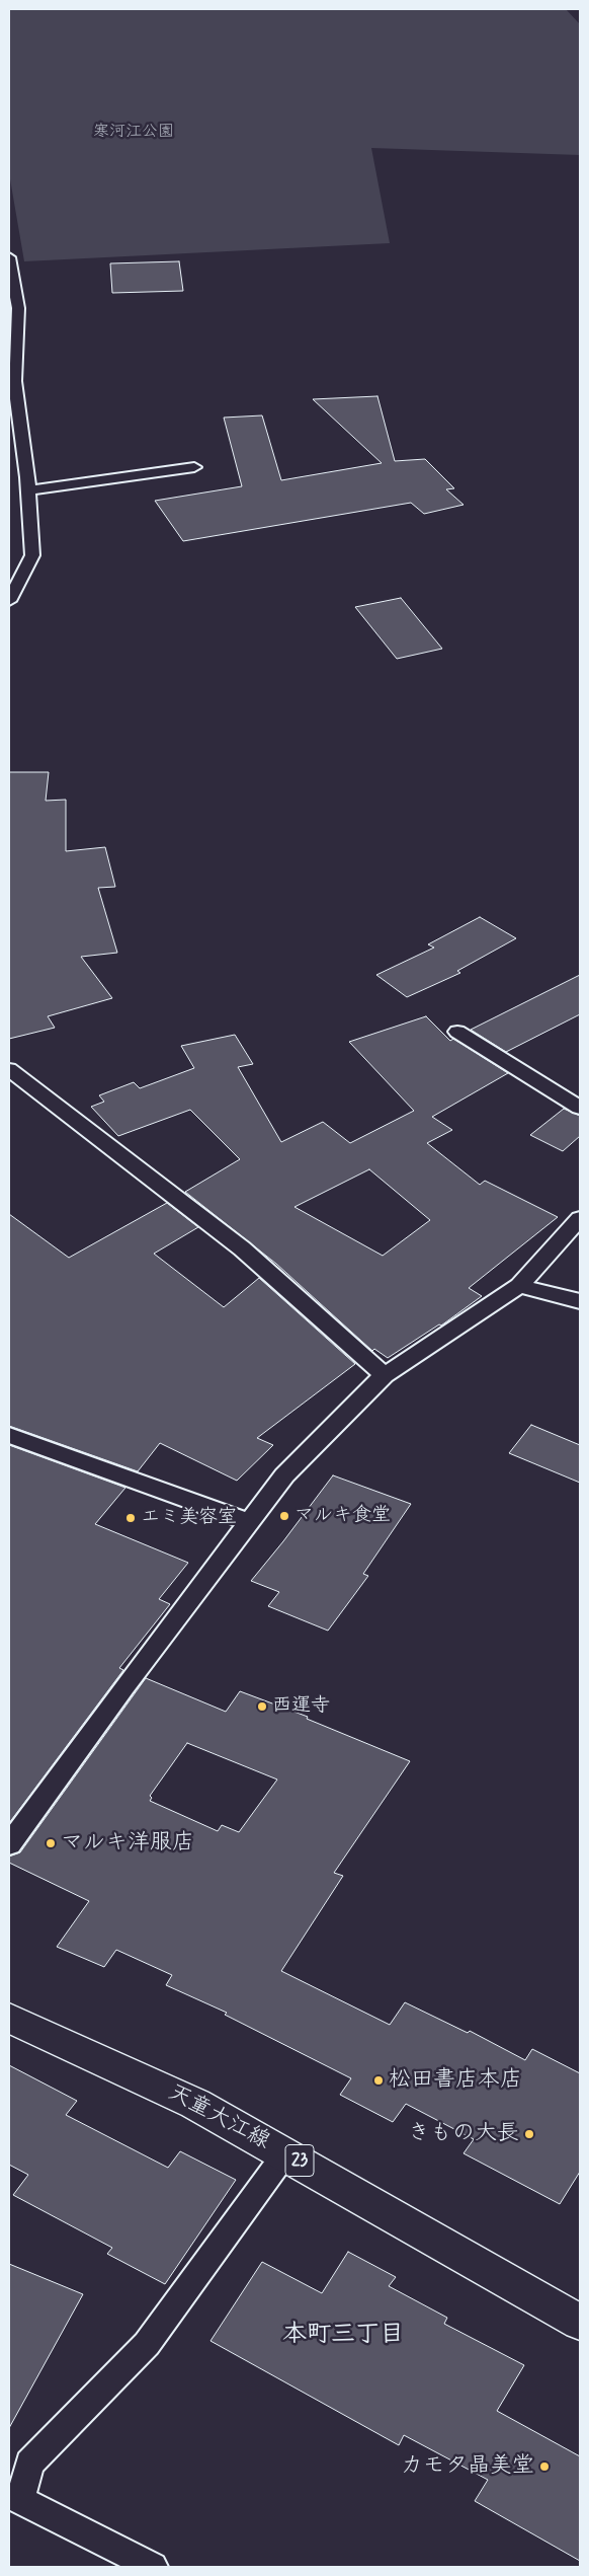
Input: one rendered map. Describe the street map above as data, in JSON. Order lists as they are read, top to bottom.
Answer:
{
  "streets": {
    "main road": ["天童大江線", "23"]
  },
  "districts": ["本町三丁目"],
  "parks": ["寒河江公園"],
  "places": [
    "マルキ食堂",
    "エミ美容室",
    "西運寺",
    "マルキ洋服店",
    "松田書店本店",
    "きもの大長",
    "カモタ晶美堂"
  ]
}
